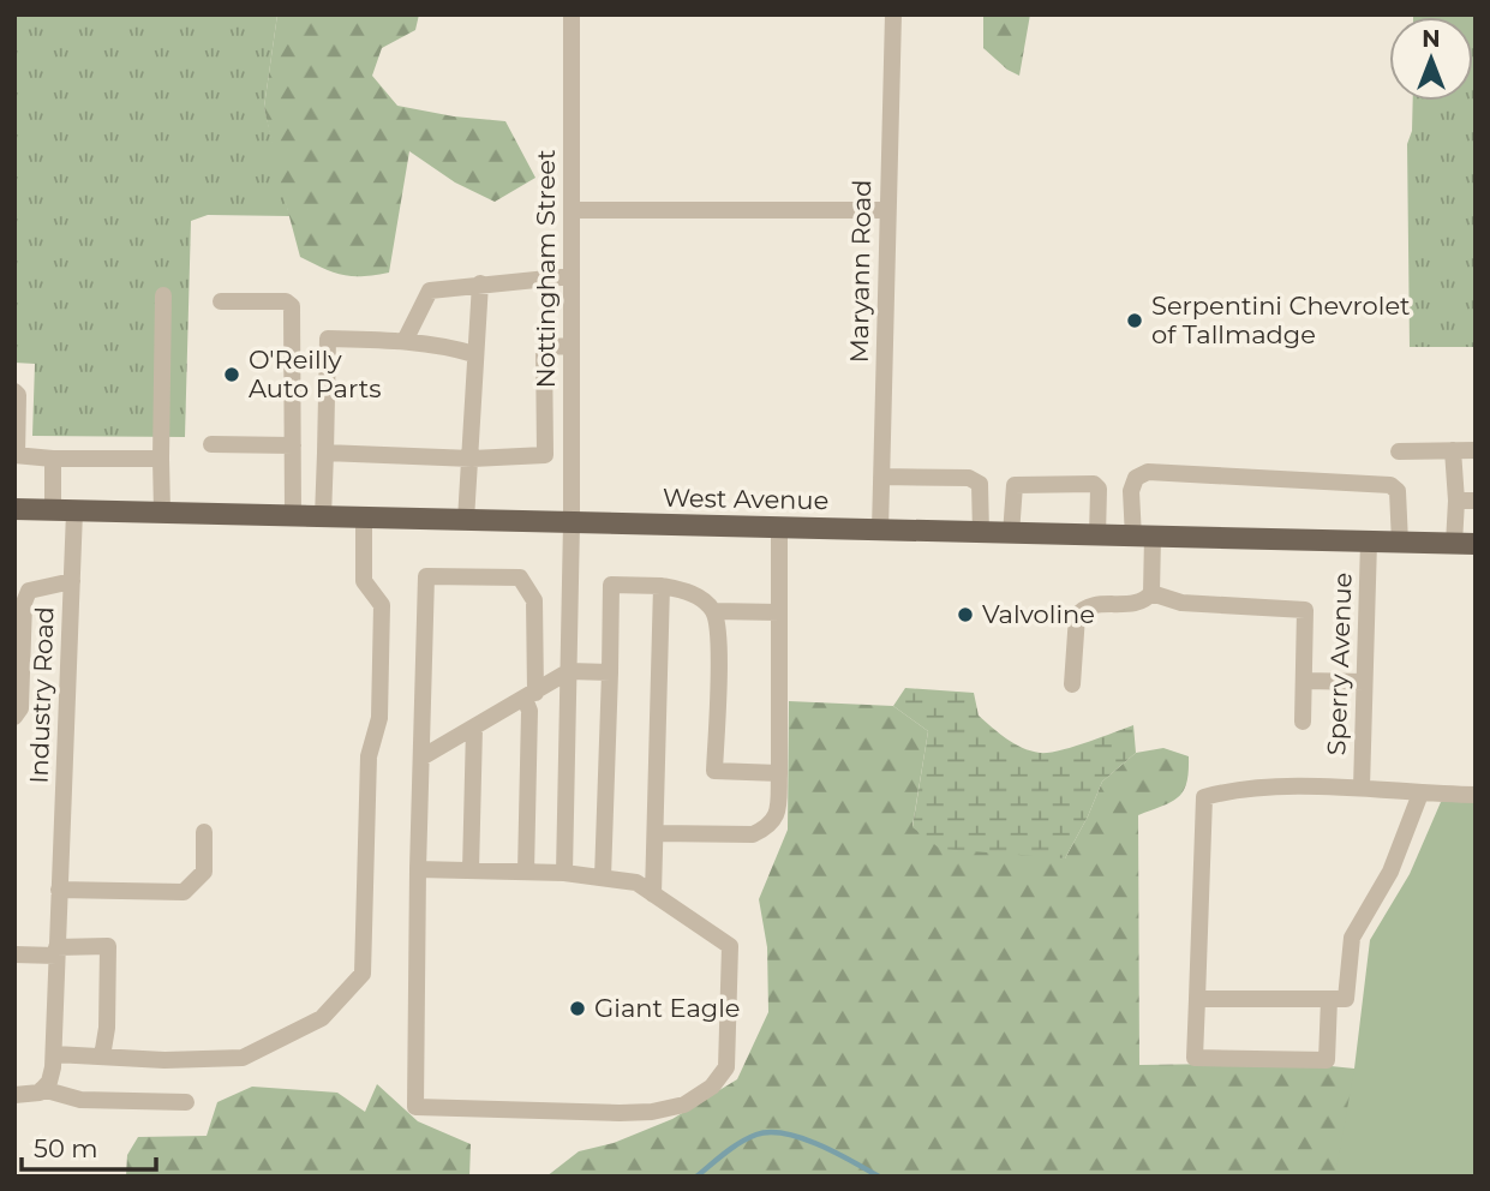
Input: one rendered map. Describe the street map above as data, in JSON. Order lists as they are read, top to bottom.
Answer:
{
  "streets": {
    "main road": ["West Avenue"],
    "street": [
      "Nottingham Street",
      "Maryann Road",
      "Sperry Avenue",
      "Industry Road"
    ]
  },
  "crossings": [
    ["Nottingham Street", "West Avenue"],
    ["Maryann Road", "West Avenue"],
    ["West Avenue", "Sperry Avenue"],
    ["West Avenue", "Industry Road"]
  ],
  "places": [
    "Serpentini Chevrolet of Tallmadge",
    "O'Reilly Auto Parts",
    "Valvoline",
    "Giant Eagle"
  ],
  "scale_bar": "50 m",
  "north": "top"
}
